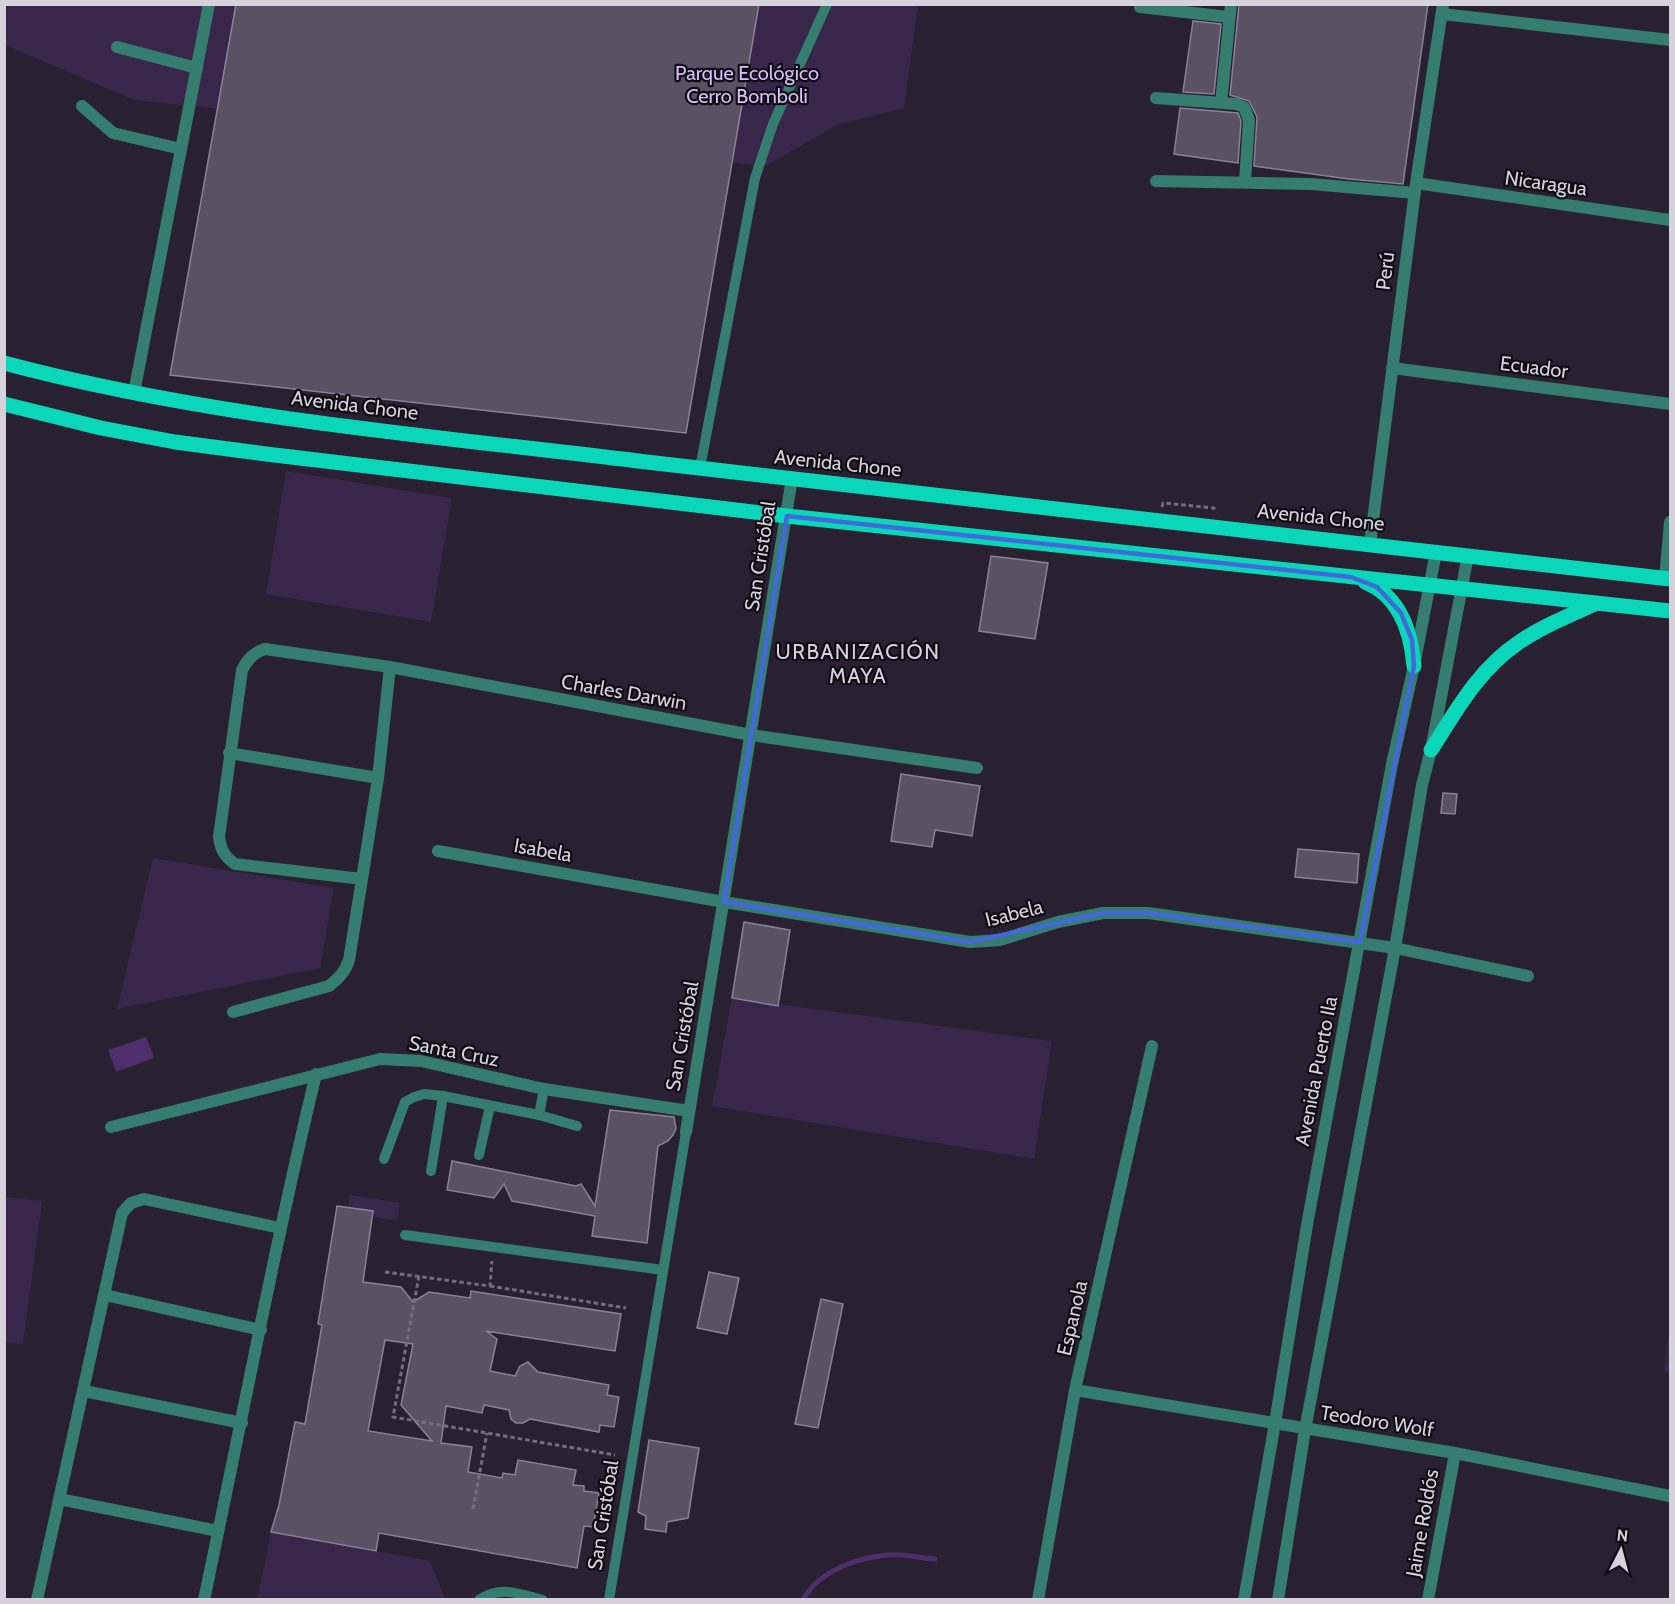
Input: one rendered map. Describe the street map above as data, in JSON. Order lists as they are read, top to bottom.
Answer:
{
  "streets": {
    "main road": ["Avenida Chone"],
    "street": [
      "Nicaragua",
      "Perú",
      "Ecuador",
      "San Cristóbal",
      "Charles Darwin",
      "Isabela",
      "Santa Cruz",
      "Avenida Puerto Ila",
      "Espanola",
      "Teodoro Wolf",
      "Jaime Roldós"
    ]
  },
  "crossings": [
    ["Nicaragua", "Perú"],
    ["Perú", "Ecuador"],
    ["Perú", "Avenida Chone"],
    ["Avenida Chone", "San Cristóbal"],
    ["Avenida Chone", "Avenida Puerto Ila"],
    ["San Cristóbal", "Charles Darwin"],
    ["San Cristóbal", "Isabela"],
    ["San Cristóbal", "Santa Cruz"],
    ["Isabela", "Avenida Puerto Ila"],
    ["Avenida Puerto Ila", "Teodoro Wolf"],
    ["Espanola", "Teodoro Wolf"],
    ["Teodoro Wolf", "Jaime Roldós"]
  ],
  "districts": ["URBANIZACIÓN MAYA"],
  "parks": ["Parque Ecológico Cerro Bomboli"],
  "north": "top"
}
